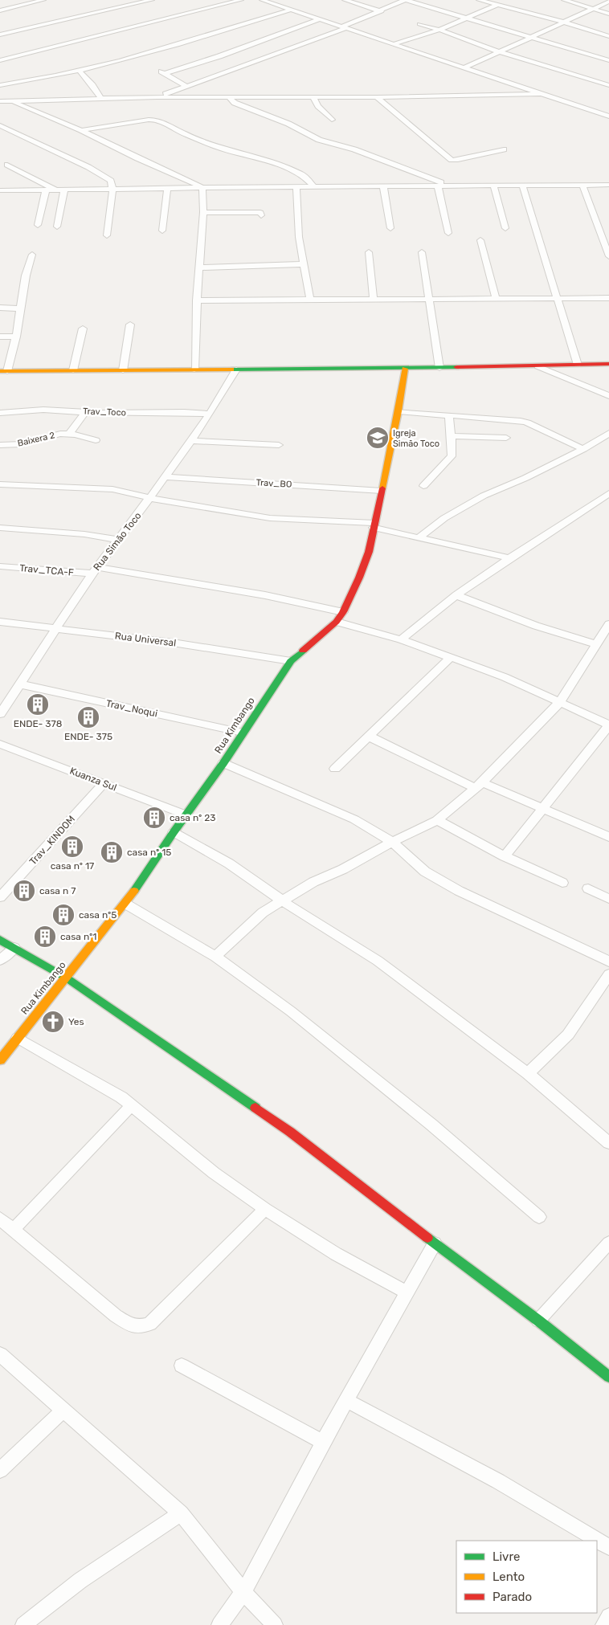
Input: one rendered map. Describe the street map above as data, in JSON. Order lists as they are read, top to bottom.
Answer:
{
  "streets": {
    "street": [
      "Trav_Toco",
      "Baixera 2",
      "Trav_BO",
      "Rua Simão Toco",
      "Trav_TCA-F",
      "Rua Universal",
      "Trav_Noqui",
      "Rua Kimbango",
      "Kuanza Sul",
      "Trav_KINDOM"
    ]
  },
  "crossings": [
    ["Trav_Toco", "Rua Simão Toco"],
    ["Trav_BO", "Rua Simão Toco"],
    ["Trav_BO", "Rua Kimbango"],
    ["Rua Simão Toco", "Trav_TCA-F"],
    ["Rua Simão Toco", "Rua Universal"],
    ["Rua Simão Toco", "Trav_Noqui"],
    ["Rua Universal", "Rua Kimbango"],
    ["Trav_Noqui", "Rua Kimbango"],
    ["Rua Kimbango", "Kuanza Sul"],
    ["Kuanza Sul", "Trav_KINDOM"]
  ],
  "places": {
    "school or university": ["Igreja Simão Toco"],
    "building": [
      "ENDE- 378",
      "ENDE- 375",
      "casa nº 23",
      "casa nº 17",
      "casa nº 15",
      "casa n 7",
      "casa nº5",
      "casa nº1"
    ],
    "church": ["Yes"]
  },
  "legend": ["Livre", "Lento", "Parado"]
}
